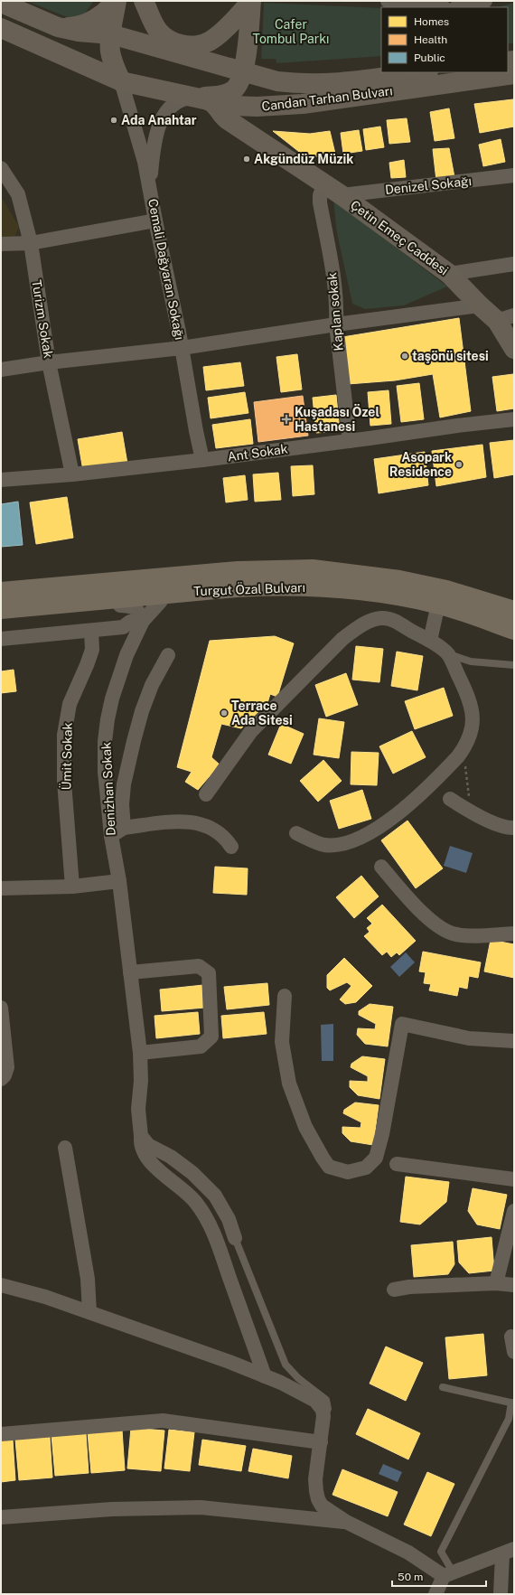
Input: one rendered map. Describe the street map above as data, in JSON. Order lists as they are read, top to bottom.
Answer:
{
  "streets": {
    "highway": ["Turgut Özal Bulvarı"],
    "main road": ["Candan Tarhan Bulvarı", "Çetin Emeç Caddesi"],
    "street": [
      "Denizel Sokağı",
      "Cemali Dağyaran Sokağı",
      "Kaplan sokak",
      "Turizm Sokak",
      "Ant Sokak",
      "Ümit Sokak",
      "Denizhan Sokak"
    ]
  },
  "crossings": [
    ["Candan Tarhan Bulvarı", "Çetin Emeç Caddesi"],
    ["Candan Tarhan Bulvarı", "Cemali Dağyaran Sokağı"],
    ["Denizel Sokağı", "Çetin Emeç Caddesi"],
    ["Çetin Emeç Caddesi", "Kaplan sokak"],
    ["Cemali Dağyaran Sokağı", "Ant Sokak"],
    ["Kaplan sokak", "Ant Sokak"],
    ["Turizm Sokak", "Ant Sokak"]
  ],
  "parks": ["Cafer Tombul Parkı"],
  "places": {
    "other": [
      "Ada Anahtar",
      "Akgündüz Müzik",
      "taşönü sitesi",
      "Asopark Residence",
      "Terrace Ada Sitesi"
    ],
    "health": ["Kuşadası Özel Hastanesi"]
  },
  "legend": ["Homes", "Health", "Public"],
  "scale_bar": "50 m"
}
